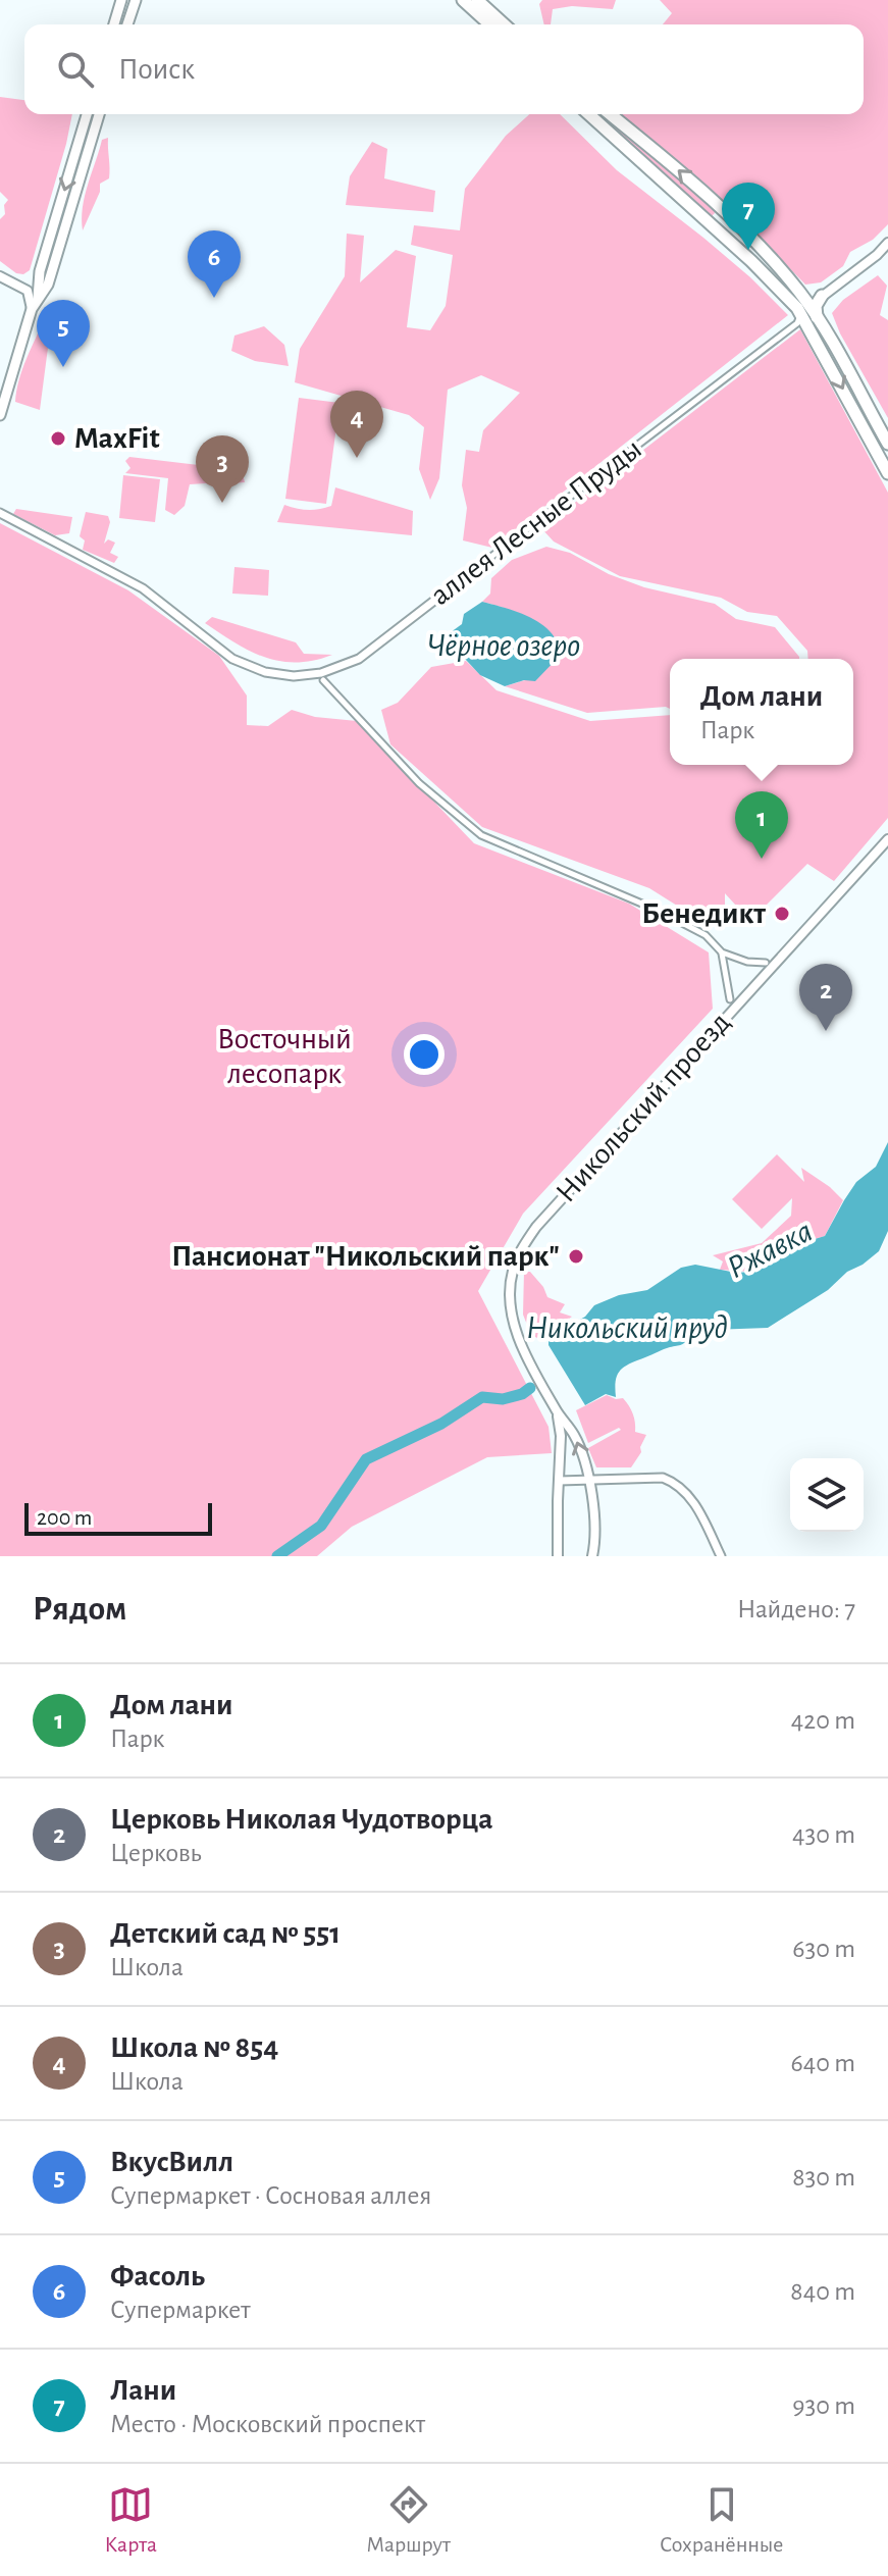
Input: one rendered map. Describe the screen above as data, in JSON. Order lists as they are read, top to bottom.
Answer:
{
  "streets": {
    "street": ["аллея Лесные Пруды", "Никольский проезд"]
  },
  "water": ["Чёрное озеро", "Ржавка", "Никольский пруд"],
  "parks": ["Восточный лесопарк"],
  "places": ["MaxFit", "Бенедикт", "Пансионат \"Никольский парк\""],
  "scale_bar": "200 m",
  "page": {
    "search": "Поиск",
    "pins": [
      "7",
      "6",
      "5",
      "4",
      "3",
      "1",
      "2"
    ],
    "popup": ["Дом лани", "Парк"],
    "scale": "200 m",
    "heading": ["Рядом", "Найдено: 7"],
    "list": [
      {
        "mark": "1",
        "name": "Дом лани",
        "note": "Парк",
        "value": "420 m"
      },
      {
        "mark": "2",
        "name": "Церковь Николая Чудотворца",
        "note": "Церковь",
        "value": "430 m"
      },
      {
        "mark": "3",
        "name": "Детский сад № 551",
        "note": "Школа",
        "value": "630 m"
      },
      {
        "mark": "4",
        "name": "Школа № 854",
        "note": "Школа",
        "value": "640 m"
      },
      {
        "mark": "5",
        "name": "ВкусВилл",
        "note": "Супермаркет · Сосновая аллея",
        "value": "830 m"
      },
      {
        "mark": "6",
        "name": "Фасоль",
        "note": "Супермаркет",
        "value": "840 m"
      },
      {
        "mark": "7",
        "name": "Лани",
        "note": "Место · Московский проспект",
        "value": "930 m"
      }
    ],
    "nav": ["Карта", "Маршрут", "Сохранённые"]
  }
}
